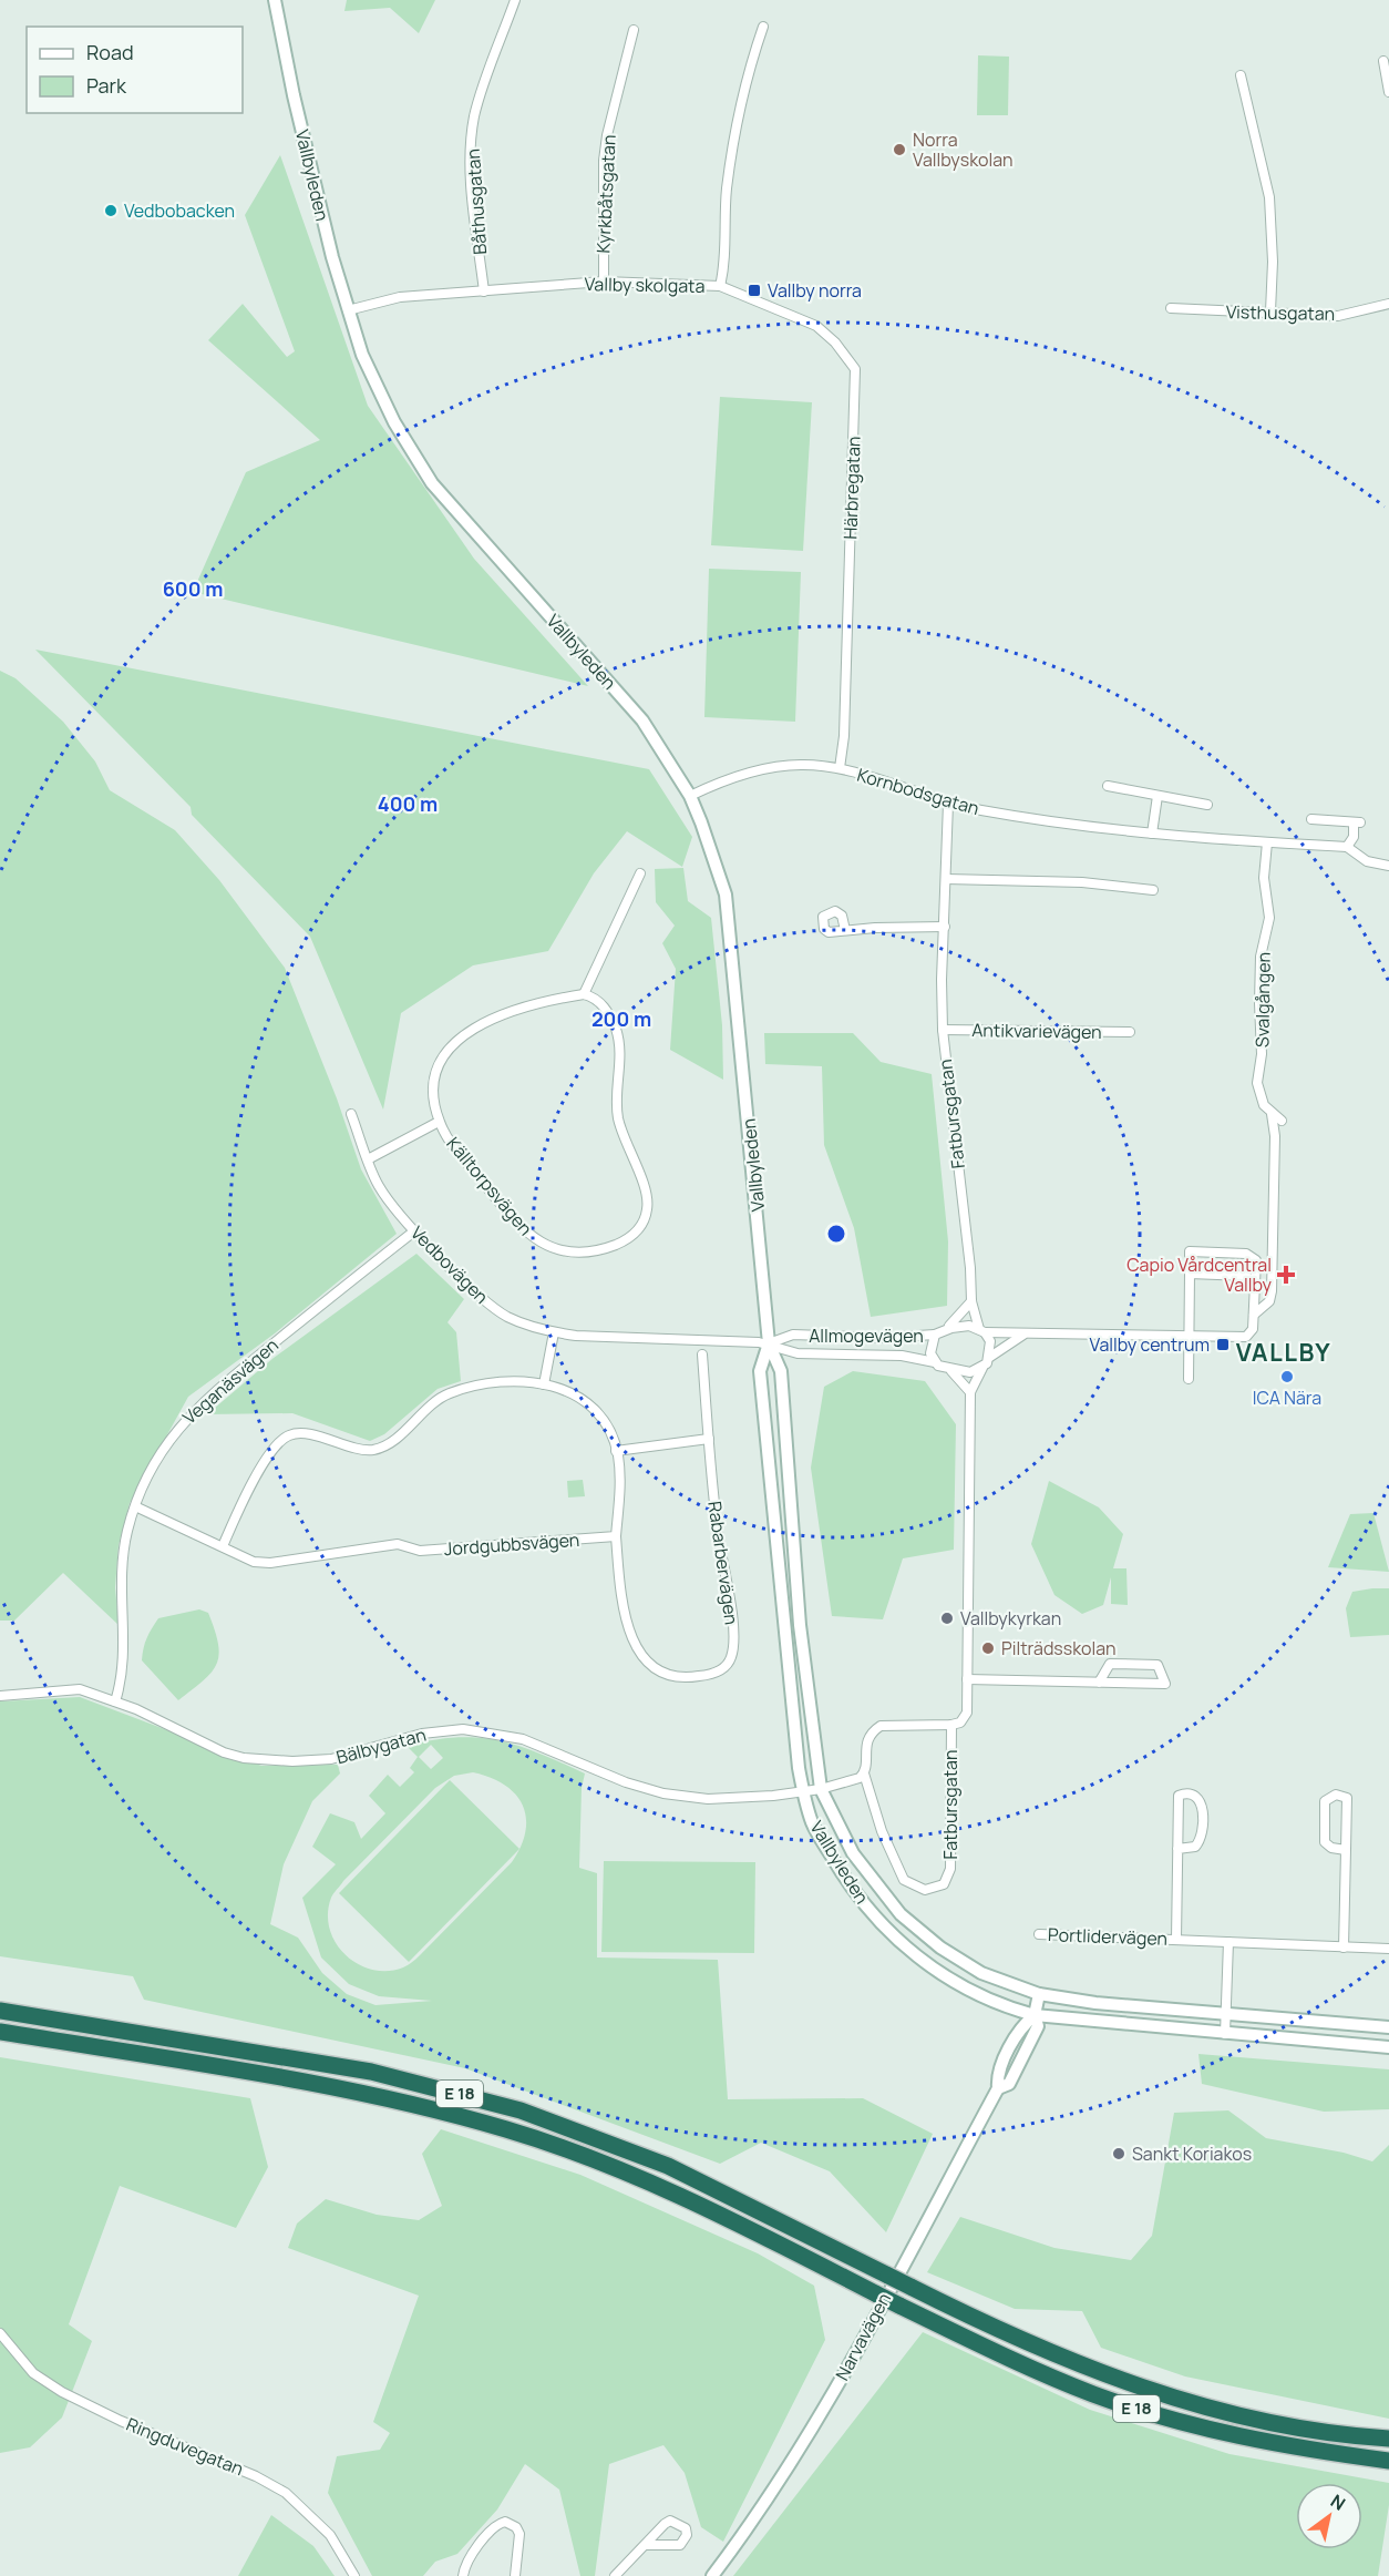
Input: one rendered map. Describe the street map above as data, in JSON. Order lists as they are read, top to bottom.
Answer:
{
  "streets": {
    "highway": ["E 18"],
    "main road": ["Vallbyleden", "Narvavägen"],
    "street": [
      "Kyrkbåtsgatan",
      "Båthusgatan",
      "Vallby skolgata",
      "Visthusgatan",
      "Härbregatan",
      "Kornbodsgatan",
      "Svalgången",
      "Antikvarievägen",
      "Fatbursgatan",
      "Källtorpsvägen",
      "Vedbovägen",
      "Allmogevägen",
      "Veganäsvägen",
      "Jordgubbsvägen",
      "Rabarbervägen",
      "Bälbygatan",
      "Portlidervägen",
      "Ringduvegatan"
    ]
  },
  "crossings": [
    ["Vallbyleden", "Vallby skolgata"],
    ["Vallbyleden", "Kornbodsgatan"],
    ["Vallbyleden", "Vedbovägen"],
    ["Vallbyleden", "Allmogevägen"],
    ["Vallbyleden", "Bälbygatan"],
    ["Vallbyleden", "Narvavägen"],
    ["Kyrkbåtsgatan", "Vallby skolgata"],
    ["Båthusgatan", "Vallby skolgata"],
    ["Vallby skolgata", "Härbregatan"],
    ["Härbregatan", "Kornbodsgatan"],
    ["Kornbodsgatan", "Svalgången"],
    ["Kornbodsgatan", "Fatbursgatan"],
    ["Antikvarievägen", "Fatbursgatan"],
    ["Fatbursgatan", "Allmogevägen"],
    ["Källtorpsvägen", "Vedbovägen"],
    ["Vedbovägen", "Allmogevägen"],
    ["Vedbovägen", "Veganäsvägen"],
    ["Veganäsvägen", "Jordgubbsvägen"],
    ["Veganäsvägen", "Bälbygatan"],
    ["Jordgubbsvägen", "Rabarbervägen"]
  ],
  "districts": ["VALLBY"],
  "places": {
    "other": [
      "Norra Vallbyskolan",
      "Vedbobacken",
      "ICA Nära",
      "Vallbykyrkan",
      "Pilträdsskolan",
      "Sankt Koriakos"
    ],
    "transit": ["Vallby norra", "Vallby centrum"],
    "health": ["Capio Vårdcentral Vallby"]
  },
  "legend": ["Road", "Park"],
  "north": "top right",
  "rings": ["600 m", "400 m", "200 m"]
}
